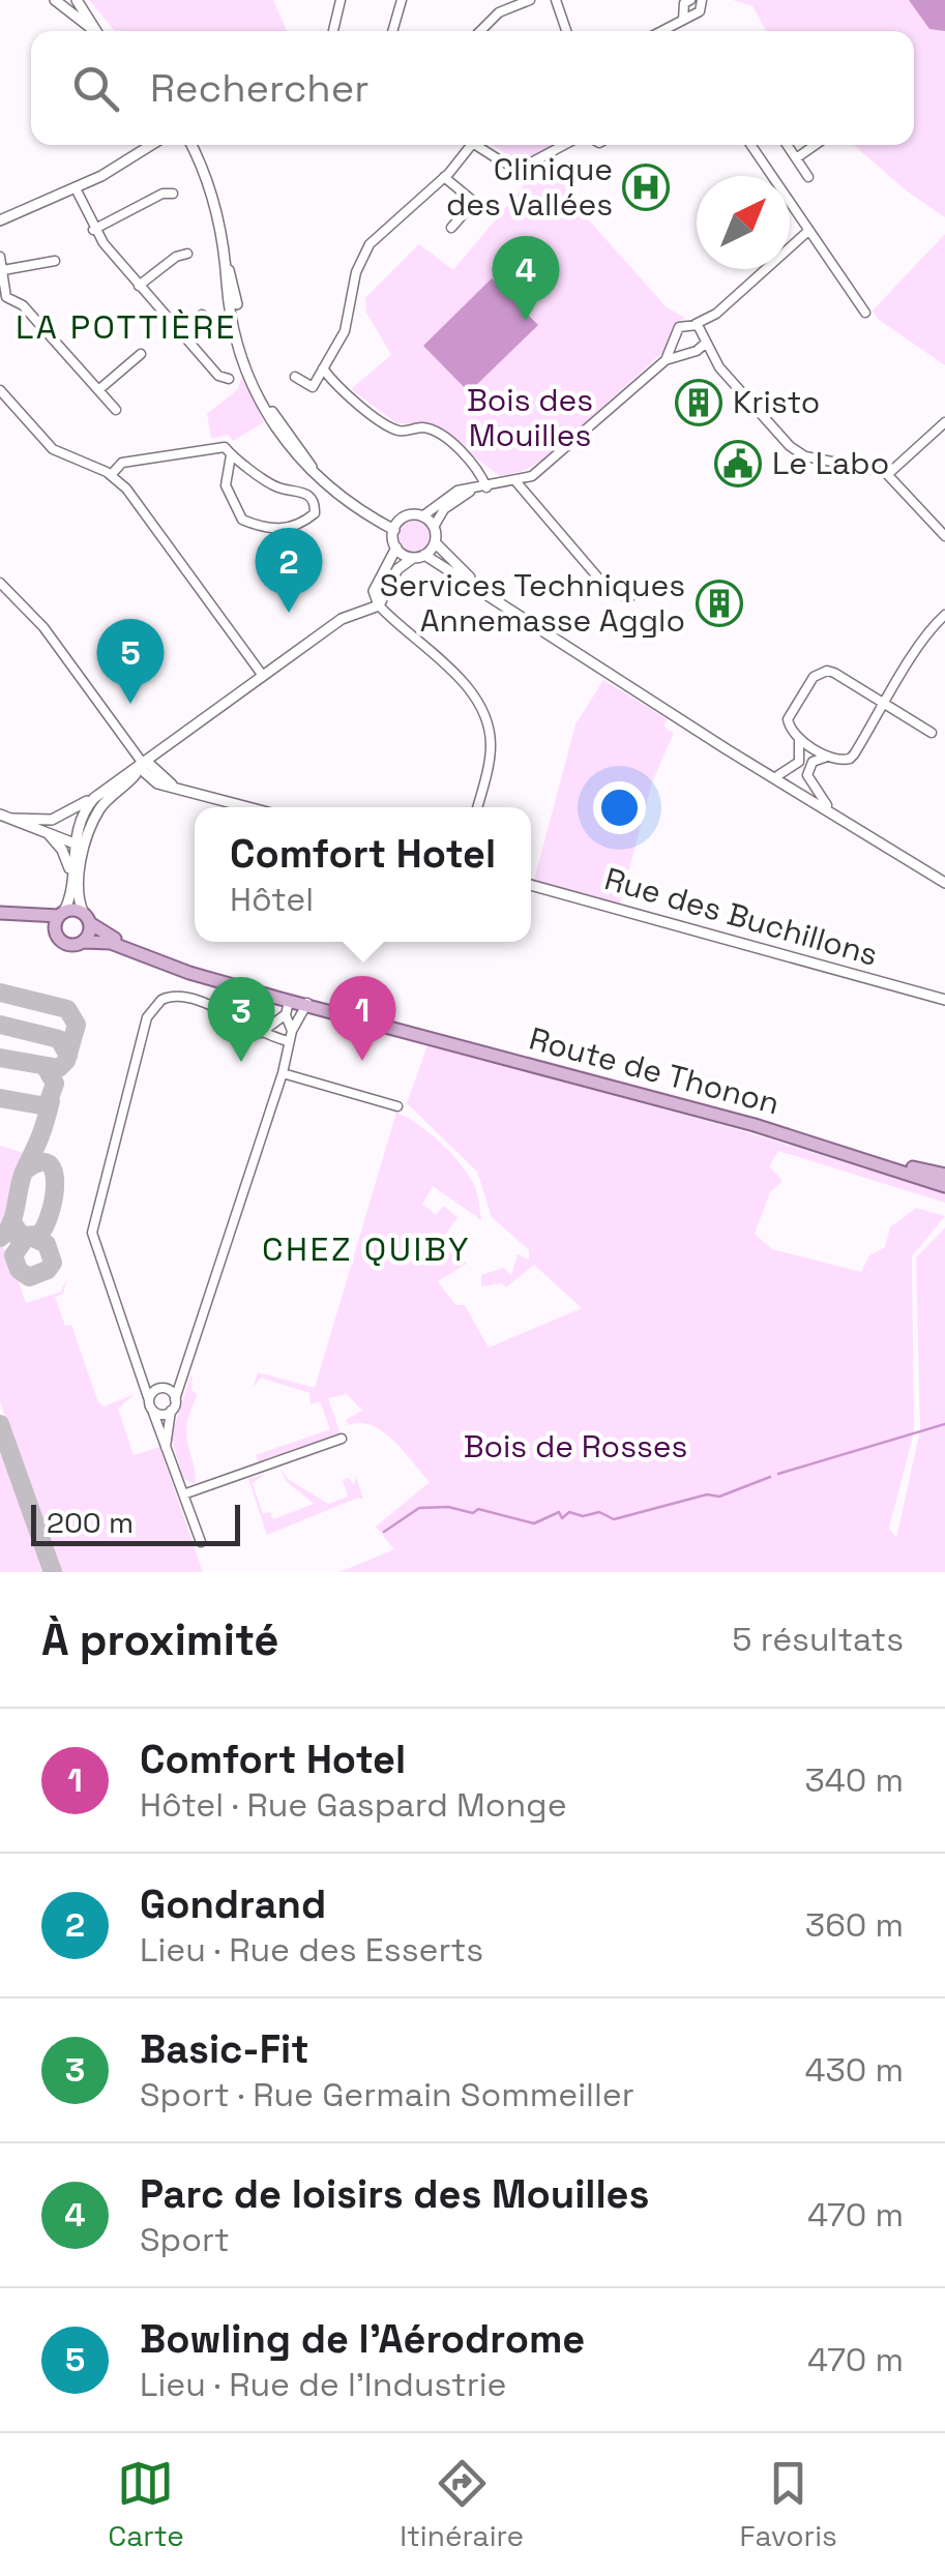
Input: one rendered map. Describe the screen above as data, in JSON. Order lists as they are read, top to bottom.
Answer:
{
  "streets": {
    "main road": ["Route de Thonon"],
    "street": ["Rue des Buchillons"]
  },
  "districts": ["LA POTTIÈRE", "CHEZ QUIBY"],
  "parks": ["Bois des Mouilles", "Bois de Rosses"],
  "places": {
    "hospital": ["Clinique des Vallées"],
    "building": ["Kristo", "Services Techniques Annemasse Agglo"],
    "public building": ["Le Labo"]
  },
  "scale_bar": "200 m",
  "north": "top right",
  "page": {
    "search": "Rechercher",
    "pins": [
      "4",
      "2",
      "5",
      "1",
      "3"
    ],
    "popup": ["Comfort Hotel", "Hôtel"],
    "scale": "200 m",
    "heading": ["À proximité", "5 résultats"],
    "list": [
      {
        "mark": "1",
        "name": "Comfort Hotel",
        "note": "Hôtel · Rue Gaspard Monge",
        "value": "340 m"
      },
      {
        "mark": "2",
        "name": "Gondrand",
        "note": "Lieu · Rue des Esserts",
        "value": "360 m"
      },
      {
        "mark": "3",
        "name": "Basic-Fit",
        "note": "Sport · Rue Germain Sommeiller",
        "value": "430 m"
      },
      {
        "mark": "4",
        "name": "Parc de loisirs des Mouilles",
        "note": "Sport",
        "value": "470 m"
      },
      {
        "mark": "5",
        "name": "Bowling de l'Aérodrome",
        "note": "Lieu · Rue de l'Industrie",
        "value": "470 m"
      }
    ],
    "nav": ["Carte", "Itinéraire", "Favoris"]
  }
}
